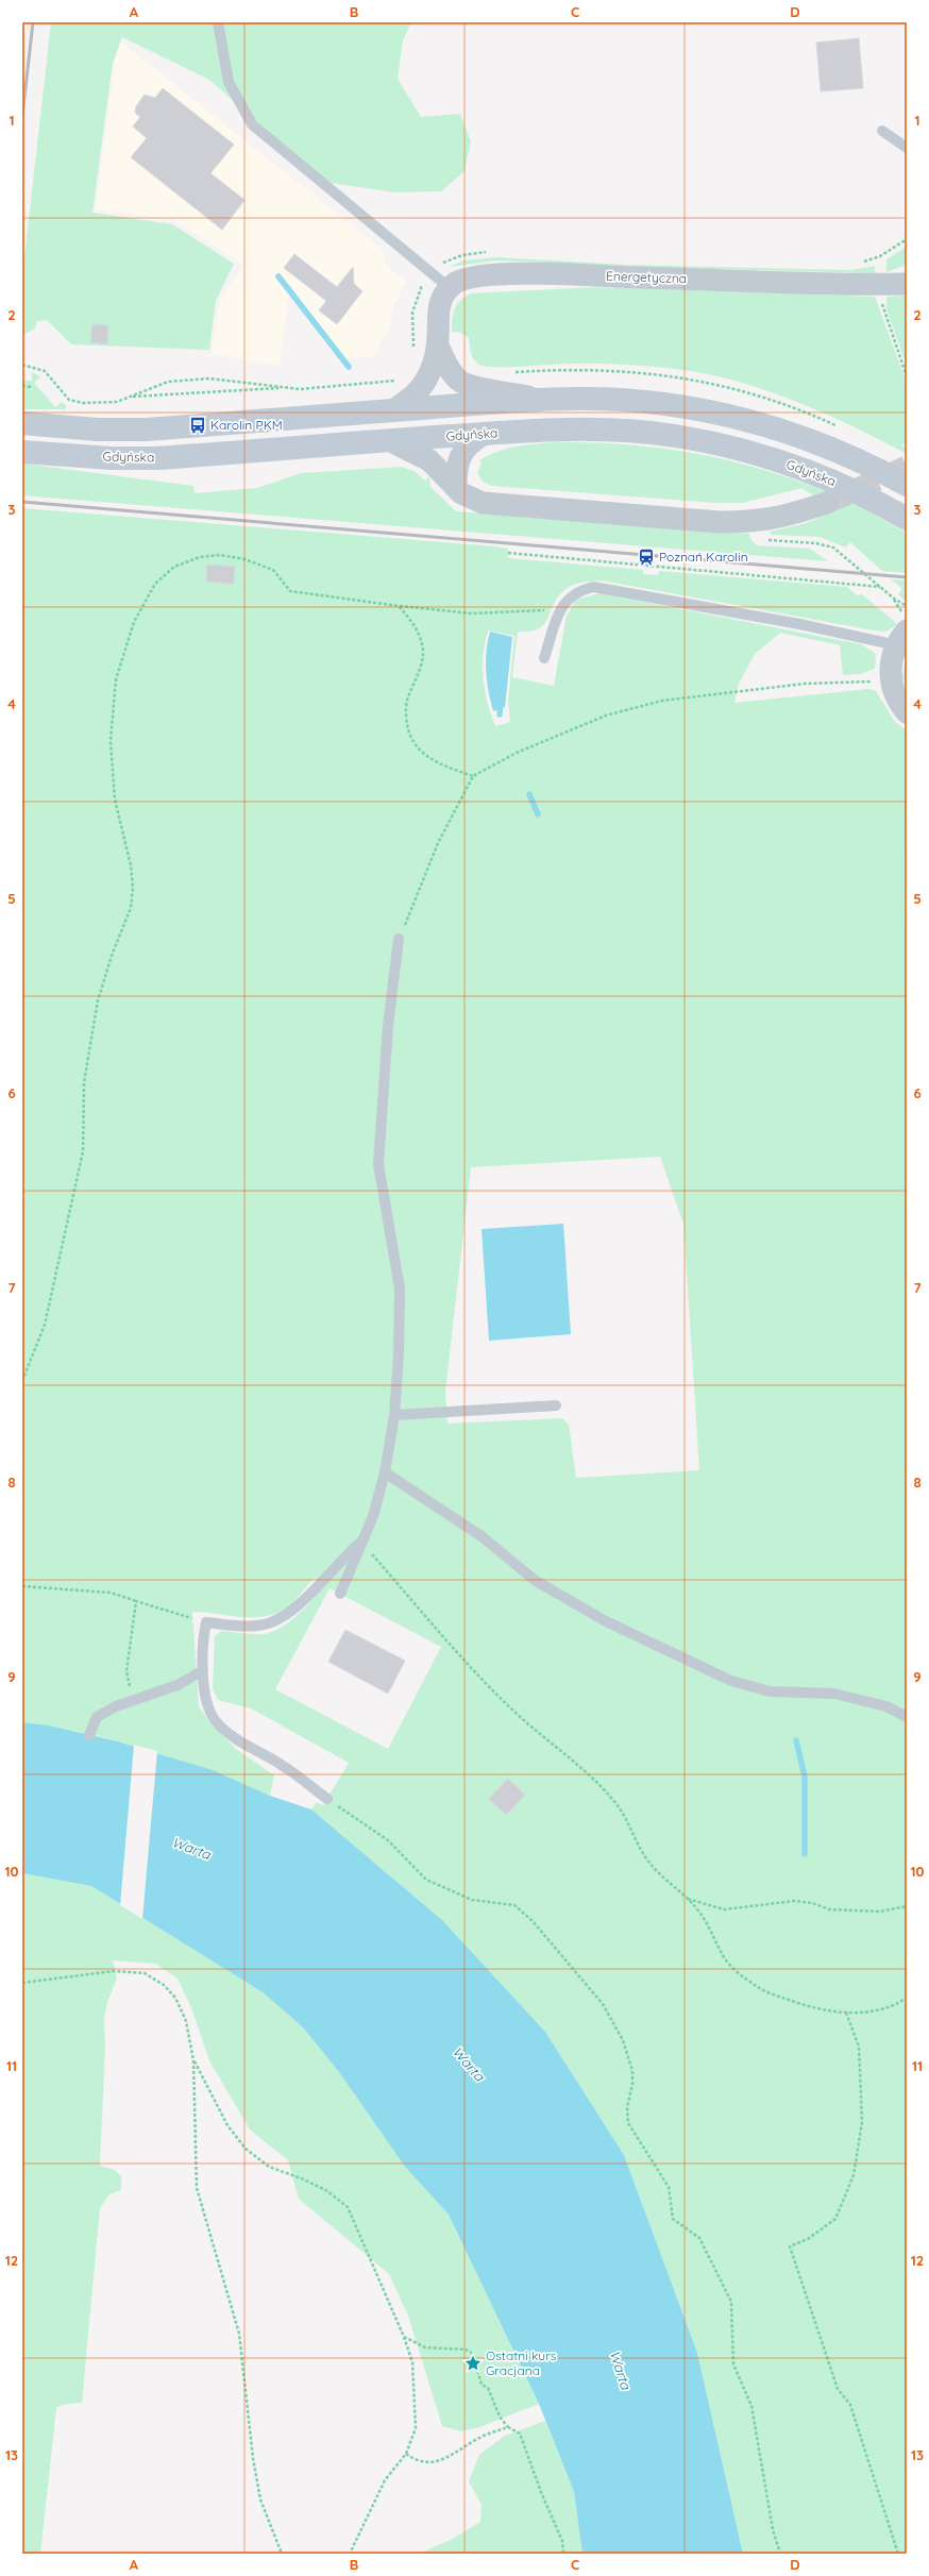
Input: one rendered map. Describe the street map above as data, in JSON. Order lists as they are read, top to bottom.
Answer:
{
  "streets": {
    "main road": ["Gdyńska"],
    "street": ["Energetyczna"]
  },
  "water": ["Warta"],
  "places": {
    "bus stop": ["Karolin PKM"],
    "station": ["Poznań Karolin"],
    "place": ["Ostatni kurs Gracjana"]
  },
  "grid": {
    "columns": [
      "A",
      "B",
      "C",
      "D"
    ],
    "rows": [
      "1",
      "2",
      "3",
      "4",
      "5",
      "6",
      "7",
      "8",
      "9",
      "10",
      "11",
      "12",
      "13"
    ]
  }
}
